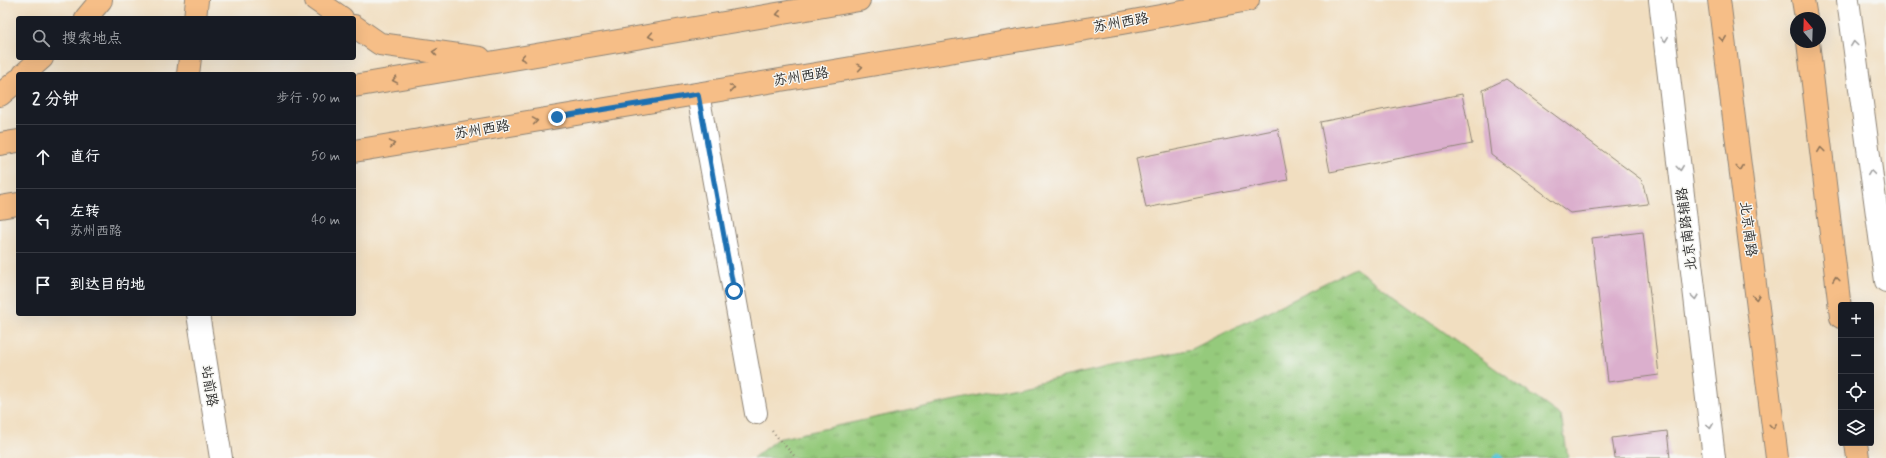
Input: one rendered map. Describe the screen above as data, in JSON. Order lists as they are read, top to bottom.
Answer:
{
  "streets": {
    "main road": ["苏州西路", "北京南路"],
    "street": ["北京南路辅路", "站前路"]
  },
  "north": "top",
  "page": {
    "search": "搜索地点",
    "heading": ["2 分钟", "步行 · 90 m"],
    "list": [
      ["直行", "50 m"],
      ["左转", "苏州西路", "40 m"],
      "到达目的地"
    ],
    "map_buttons": ["+", "−"]
  }
}
